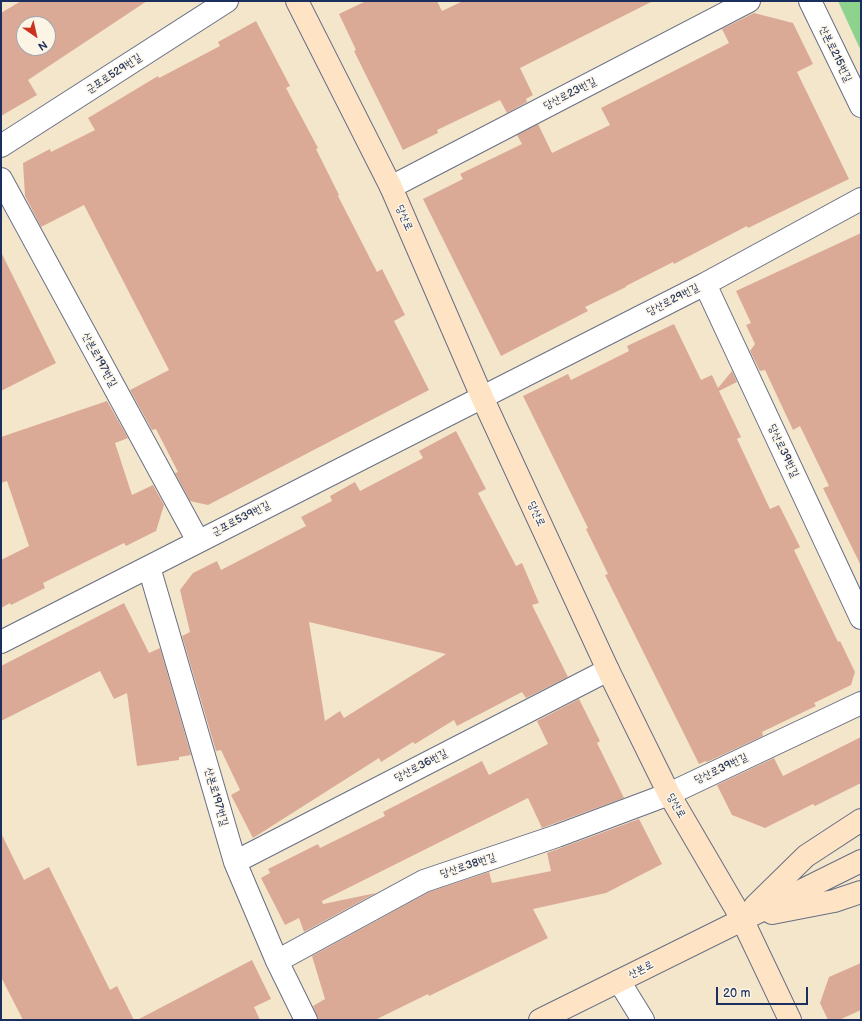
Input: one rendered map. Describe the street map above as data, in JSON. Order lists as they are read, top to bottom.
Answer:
{
  "streets": {
    "street": [
      "산본로215번길",
      "군포로529번길",
      "당산로23번길",
      "당산로",
      "당산로29번길",
      "산본로197번길",
      "당산로39번길",
      "군포로539번길",
      "당산로36번길",
      "당산로38번길",
      "산본로"
    ]
  },
  "crossings": [
    ["당산로23번길", "당산로"],
    ["당산로", "당산로29번길"],
    ["당산로", "당산로39번길"],
    ["당산로", "군포로539번길"],
    ["당산로", "당산로36번길"],
    ["당산로", "당산로38번길"],
    ["당산로", "산본로"],
    ["당산로29번길", "당산로39번길"],
    ["당산로29번길", "군포로539번길"],
    ["산본로197번길", "군포로539번길"],
    ["산본로197번길", "당산로36번길"],
    ["산본로197번길", "당산로38번길"],
    ["당산로39번길", "당산로38번길"]
  ],
  "scale_bar": "20 m",
  "north": "bottom right"
}
